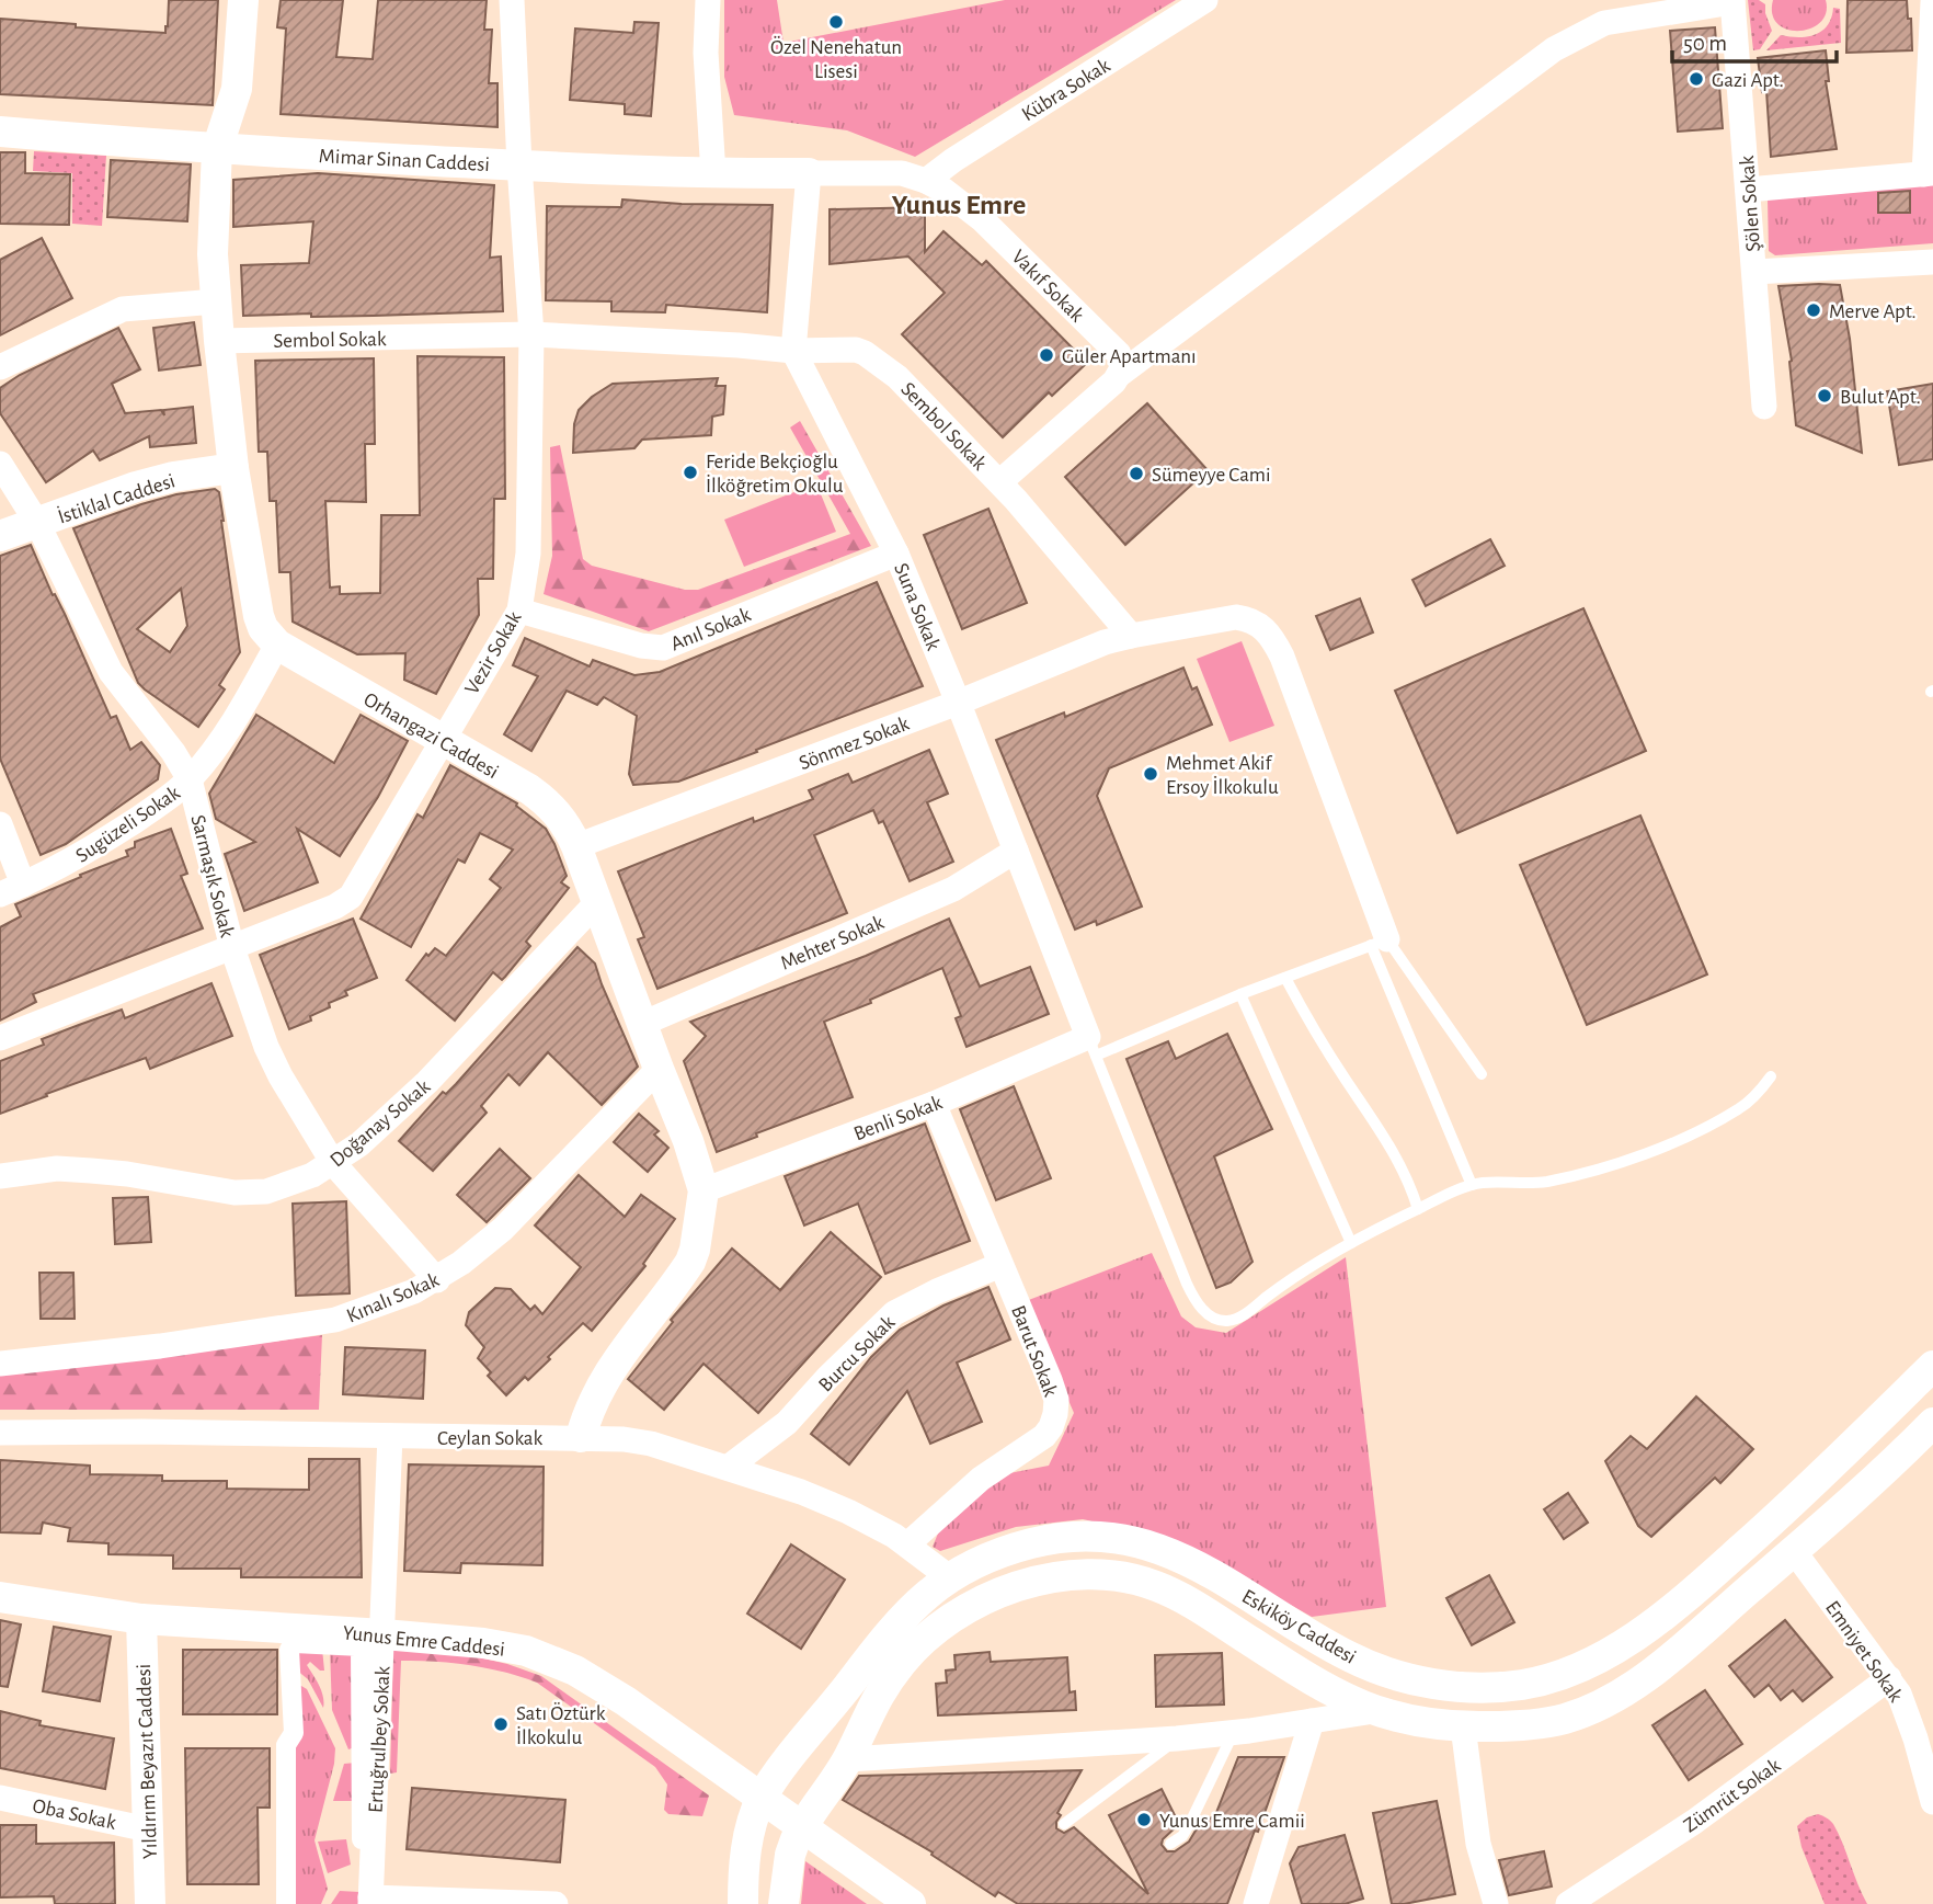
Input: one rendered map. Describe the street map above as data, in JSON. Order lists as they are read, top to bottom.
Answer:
{
  "streets": {
    "street": [
      "Kübra Sokak",
      "Mimar Sinan Caddesi",
      "Şölen Sokak",
      "Vakıf Sokak",
      "Sembol Sokak",
      "İstiklal Caddesi",
      "Suna Sokak",
      "Anıl Sokak",
      "Vezir Sokak",
      "Orhangazi Caddesi",
      "Sönmez Sokak",
      "Sugüzeli Sokak",
      "Sarmaşık Sokak",
      "Mehter Sokak",
      "Benli Sokak",
      "Doğanay Sokak",
      "Kınalı Sokak",
      "Barut Sokak",
      "Burcu Sokak",
      "Ceylan Sokak",
      "Eskiköy Caddesi",
      "Yunus Emre Caddesi",
      "Emniyet Sokak",
      "Ertuğrulbey Sokak",
      "Yıldırım Beyazıt Caddesi",
      "Zümrüt Sokak",
      "Oba Sokak"
    ]
  },
  "crossings": [
    ["Kübra Sokak", "Vakıf Sokak"],
    ["Mimar Sinan Caddesi", "Vakıf Sokak"],
    ["Mimar Sinan Caddesi", "Vezir Sokak"],
    ["Mimar Sinan Caddesi", "Orhangazi Caddesi"],
    ["Sembol Sokak", "Suna Sokak"],
    ["Sembol Sokak", "Vezir Sokak"],
    ["Sembol Sokak", "Orhangazi Caddesi"],
    ["Sembol Sokak", "Sönmez Sokak"],
    ["İstiklal Caddesi", "Orhangazi Caddesi"],
    ["İstiklal Caddesi", "Sarmaşık Sokak"],
    ["Suna Sokak", "Anıl Sokak"],
    ["Suna Sokak", "Sönmez Sokak"],
    ["Suna Sokak", "Mehter Sokak"],
    ["Suna Sokak", "Benli Sokak"],
    ["Anıl Sokak", "Vezir Sokak"],
    ["Vezir Sokak", "Orhangazi Caddesi"],
    ["Vezir Sokak", "Sarmaşık Sokak"],
    ["Orhangazi Caddesi", "Sönmez Sokak"],
    ["Orhangazi Caddesi", "Sugüzeli Sokak"],
    ["Orhangazi Caddesi", "Mehter Sokak"],
    ["Orhangazi Caddesi", "Benli Sokak"],
    ["Orhangazi Caddesi", "Doğanay Sokak"],
    ["Orhangazi Caddesi", "Kınalı Sokak"],
    ["Orhangazi Caddesi", "Ceylan Sokak"],
    ["Sugüzeli Sokak", "Sarmaşık Sokak"],
    ["Sarmaşık Sokak", "Doğanay Sokak"],
    ["Sarmaşık Sokak", "Kınalı Sokak"],
    ["Benli Sokak", "Barut Sokak"],
    ["Barut Sokak", "Burcu Sokak"],
    ["Barut Sokak", "Ceylan Sokak"],
    ["Burcu Sokak", "Ceylan Sokak"],
    ["Ceylan Sokak", "Eskiköy Caddesi"],
    ["Ceylan Sokak", "Ertuğrulbey Sokak"],
    ["Eskiköy Caddesi", "Yunus Emre Caddesi"],
    ["Yunus Emre Caddesi", "Ertuğrulbey Sokak"],
    ["Yunus Emre Caddesi", "Yıldırım Beyazıt Caddesi"],
    ["Emniyet Sokak", "Zümrüt Sokak"],
    ["Yıldırım Beyazıt Caddesi", "Oba Sokak"]
  ],
  "districts": ["Yunus Emre"],
  "places": [
    "Özel Nenehatun Lisesi",
    "Gazi Apt.",
    "Merve Apt.",
    "Güler Apartmanı",
    "Bulut Apt.",
    "Feride Bekçioğlu İlköğretim Okulu",
    "Sümeyye Cami",
    "Mehmet Akif Ersoy İlkokulu",
    "Satı Öztürk İlkokulu",
    "Yunus Emre Camii"
  ],
  "scale_bar": "50 m"
}
